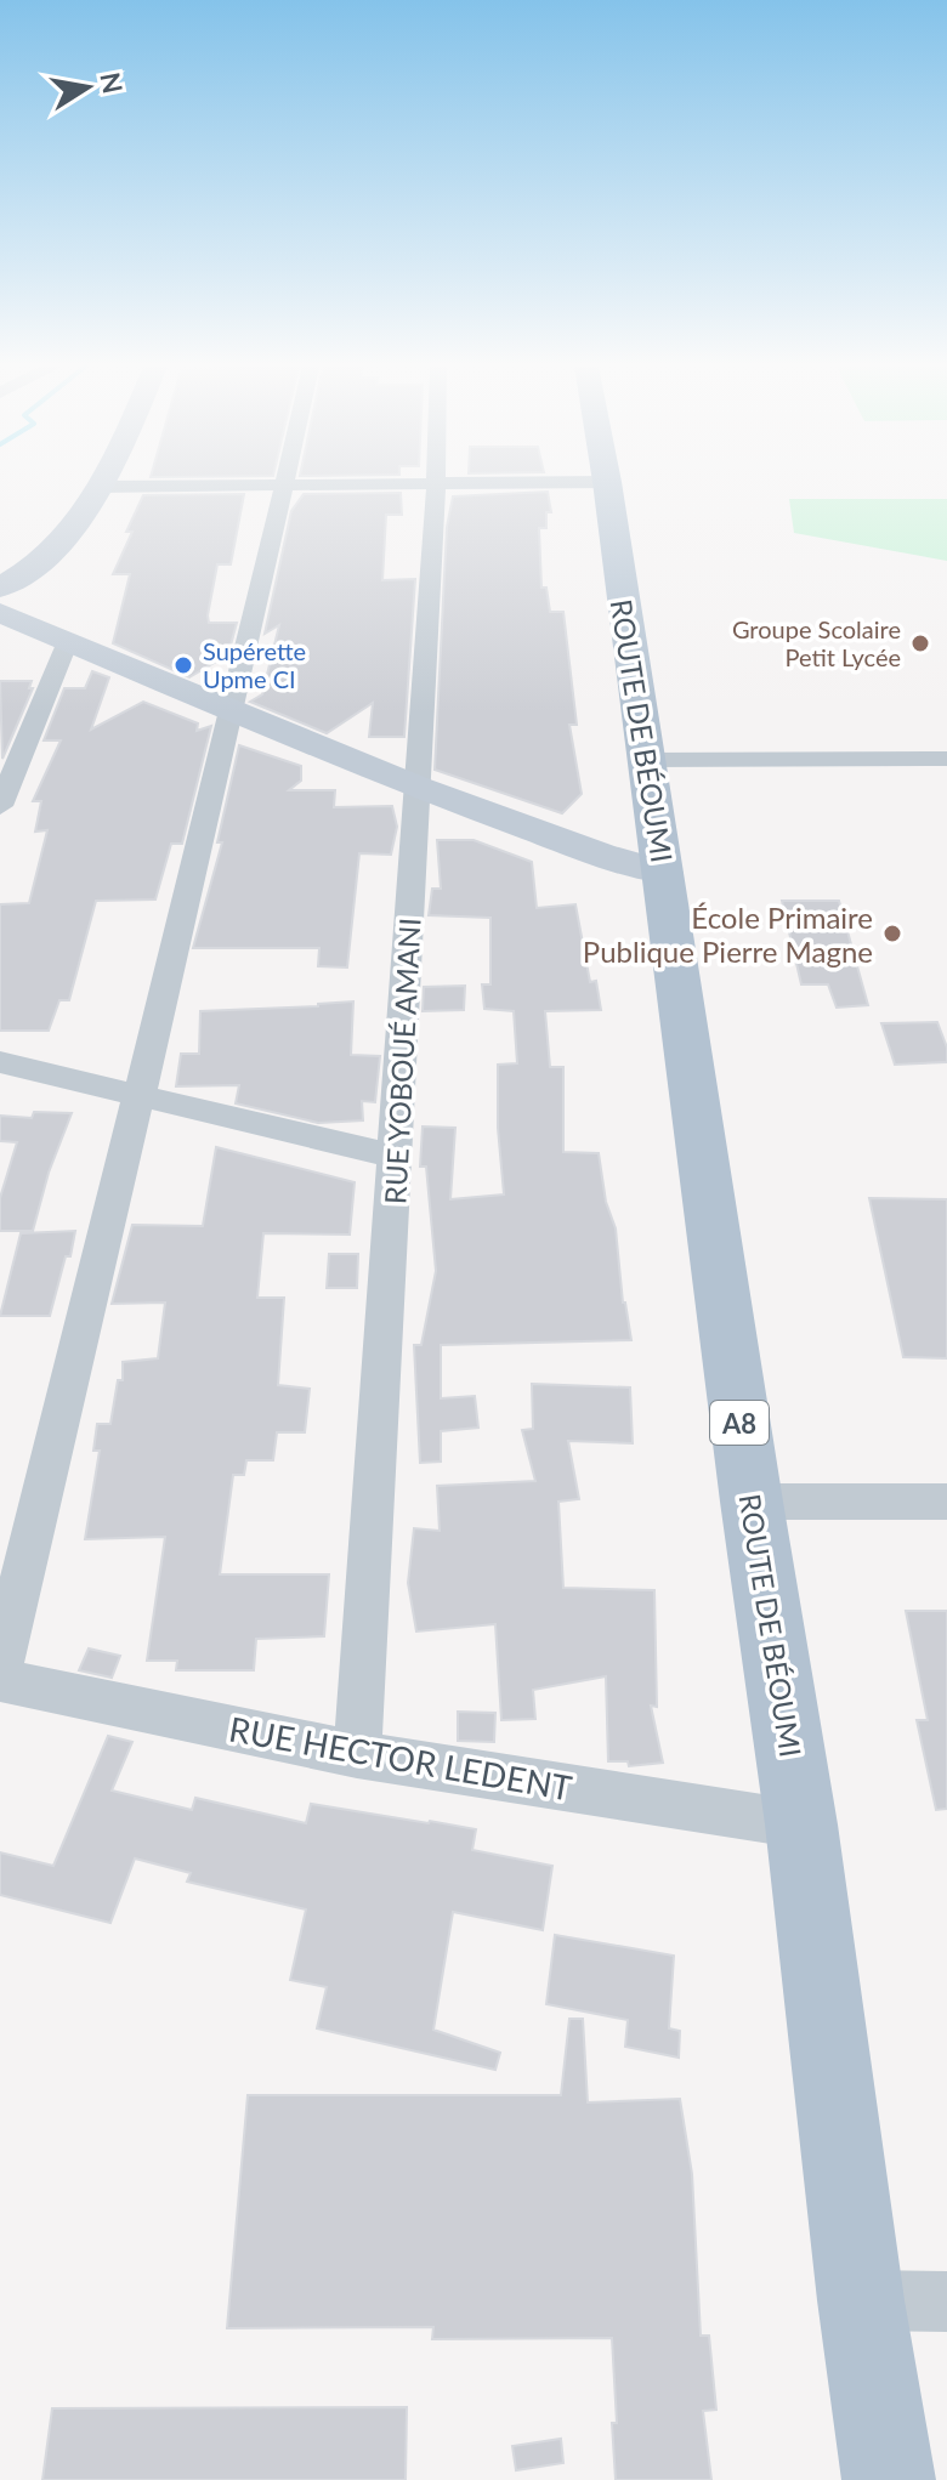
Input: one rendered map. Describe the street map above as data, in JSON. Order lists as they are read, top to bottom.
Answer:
{
  "streets": {
    "main road": ["ROUTE DE BÉOUMI", "A8"],
    "street": ["RUE YOBOUÉ AMANI", "RUE HECTOR LEDENT"]
  },
  "crossings": [
    ["ROUTE DE BÉOUMI", "RUE HECTOR LEDENT"],
    ["RUE YOBOUÉ AMANI", "RUE HECTOR LEDENT"]
  ],
  "places": ["Groupe Scolaire Petit Lycée", "Supérette Upme CI", "École Primaire Publique Pierre Magne"],
  "north": "right"
}
